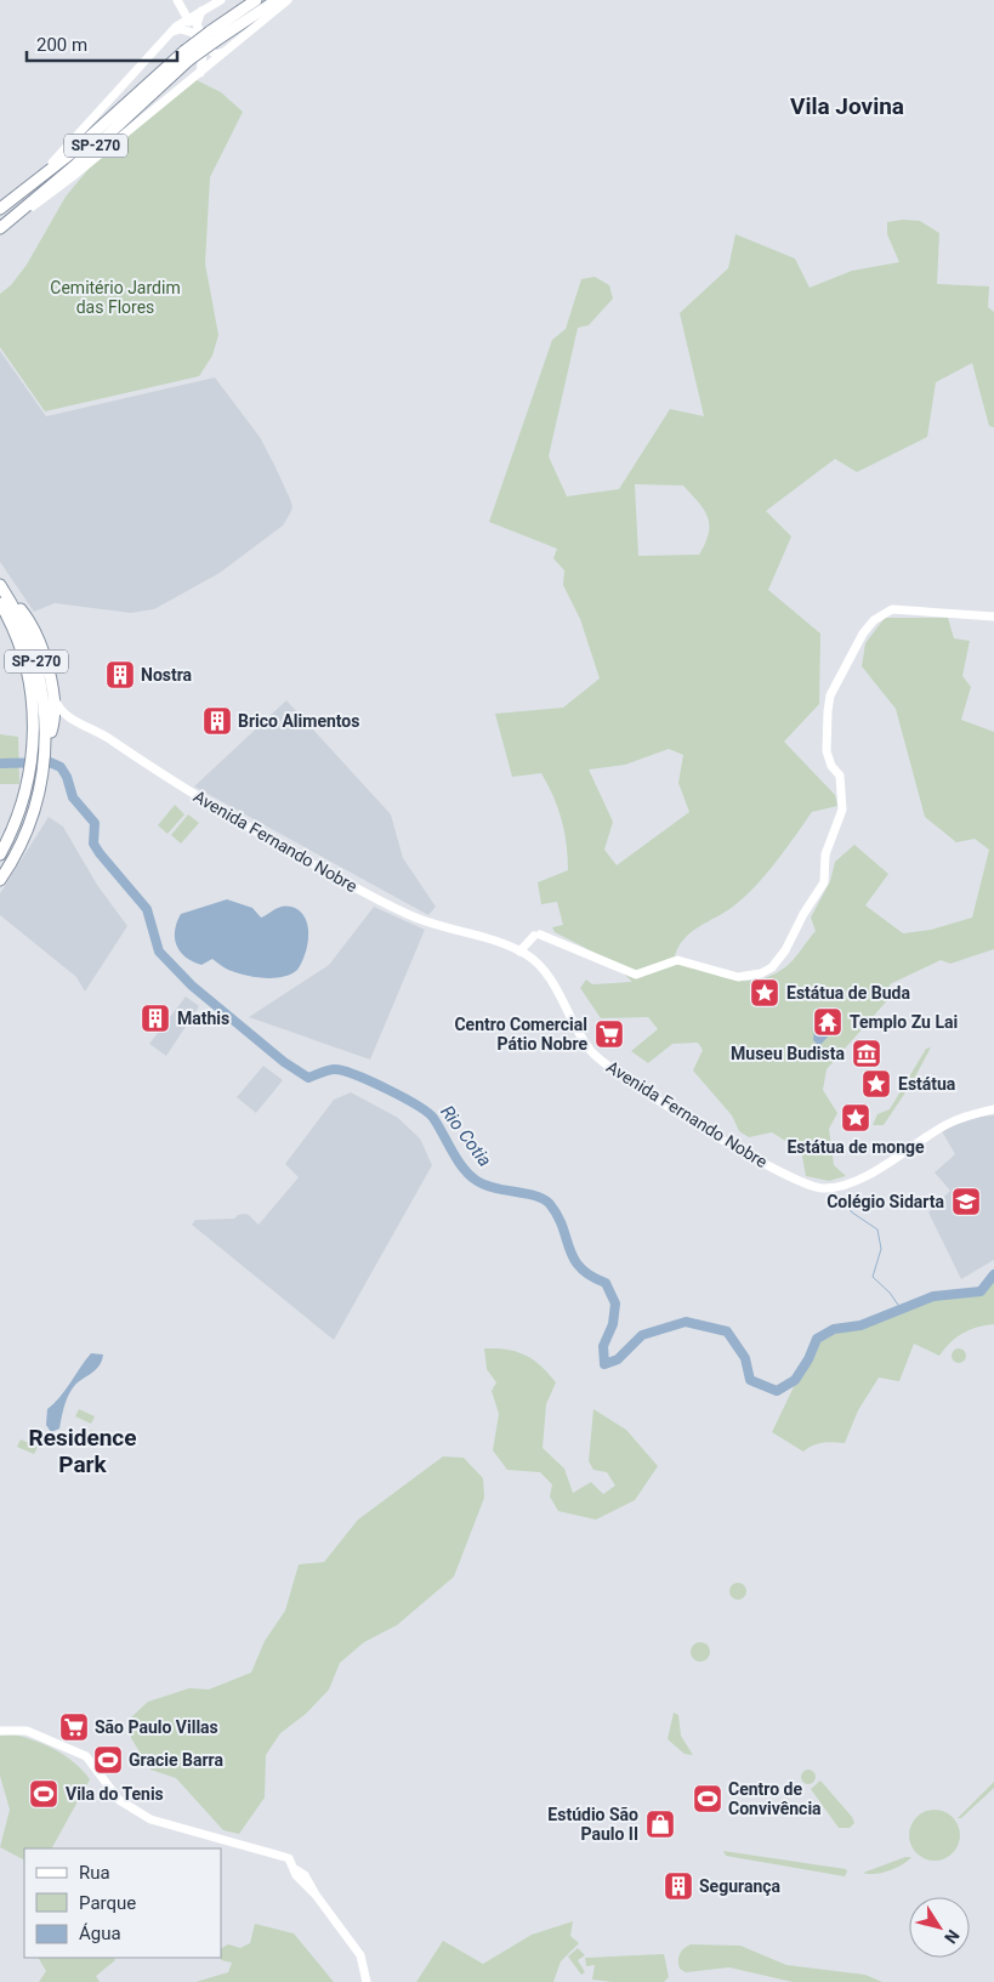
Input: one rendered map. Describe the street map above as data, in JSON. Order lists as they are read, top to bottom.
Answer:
{
  "streets": {
    "highway": ["SP-270"],
    "street": ["Avenida Fernando Nobre"]
  },
  "districts": ["Vila Jovina", "Residence Park"],
  "water": ["Rio Cotia"],
  "parks": ["Cemitério Jardim das Flores"],
  "places": {
    "building": [
      "Nostra",
      "Brico Alimentos",
      "Mathis",
      "Segurança"
    ],
    "place": ["Estátua de Buda", "Estátua", "Estátua de monge"],
    "temple": ["Templo Zu Lai"],
    "supermarket": ["Centro Comercial Pátio Nobre", "São Paulo Villas"],
    "museum": ["Museu Budista"],
    "school or university": ["Colégio Sidarta"],
    "sports": ["Gracie Barra", "Vila do Tenis", "Centro de Convivência"],
    "shop": ["Estúdio São Paulo II"]
  },
  "legend": ["Rua", "Parque", "Água"],
  "scale_bar": "200 m",
  "north": "bottom right"
}
